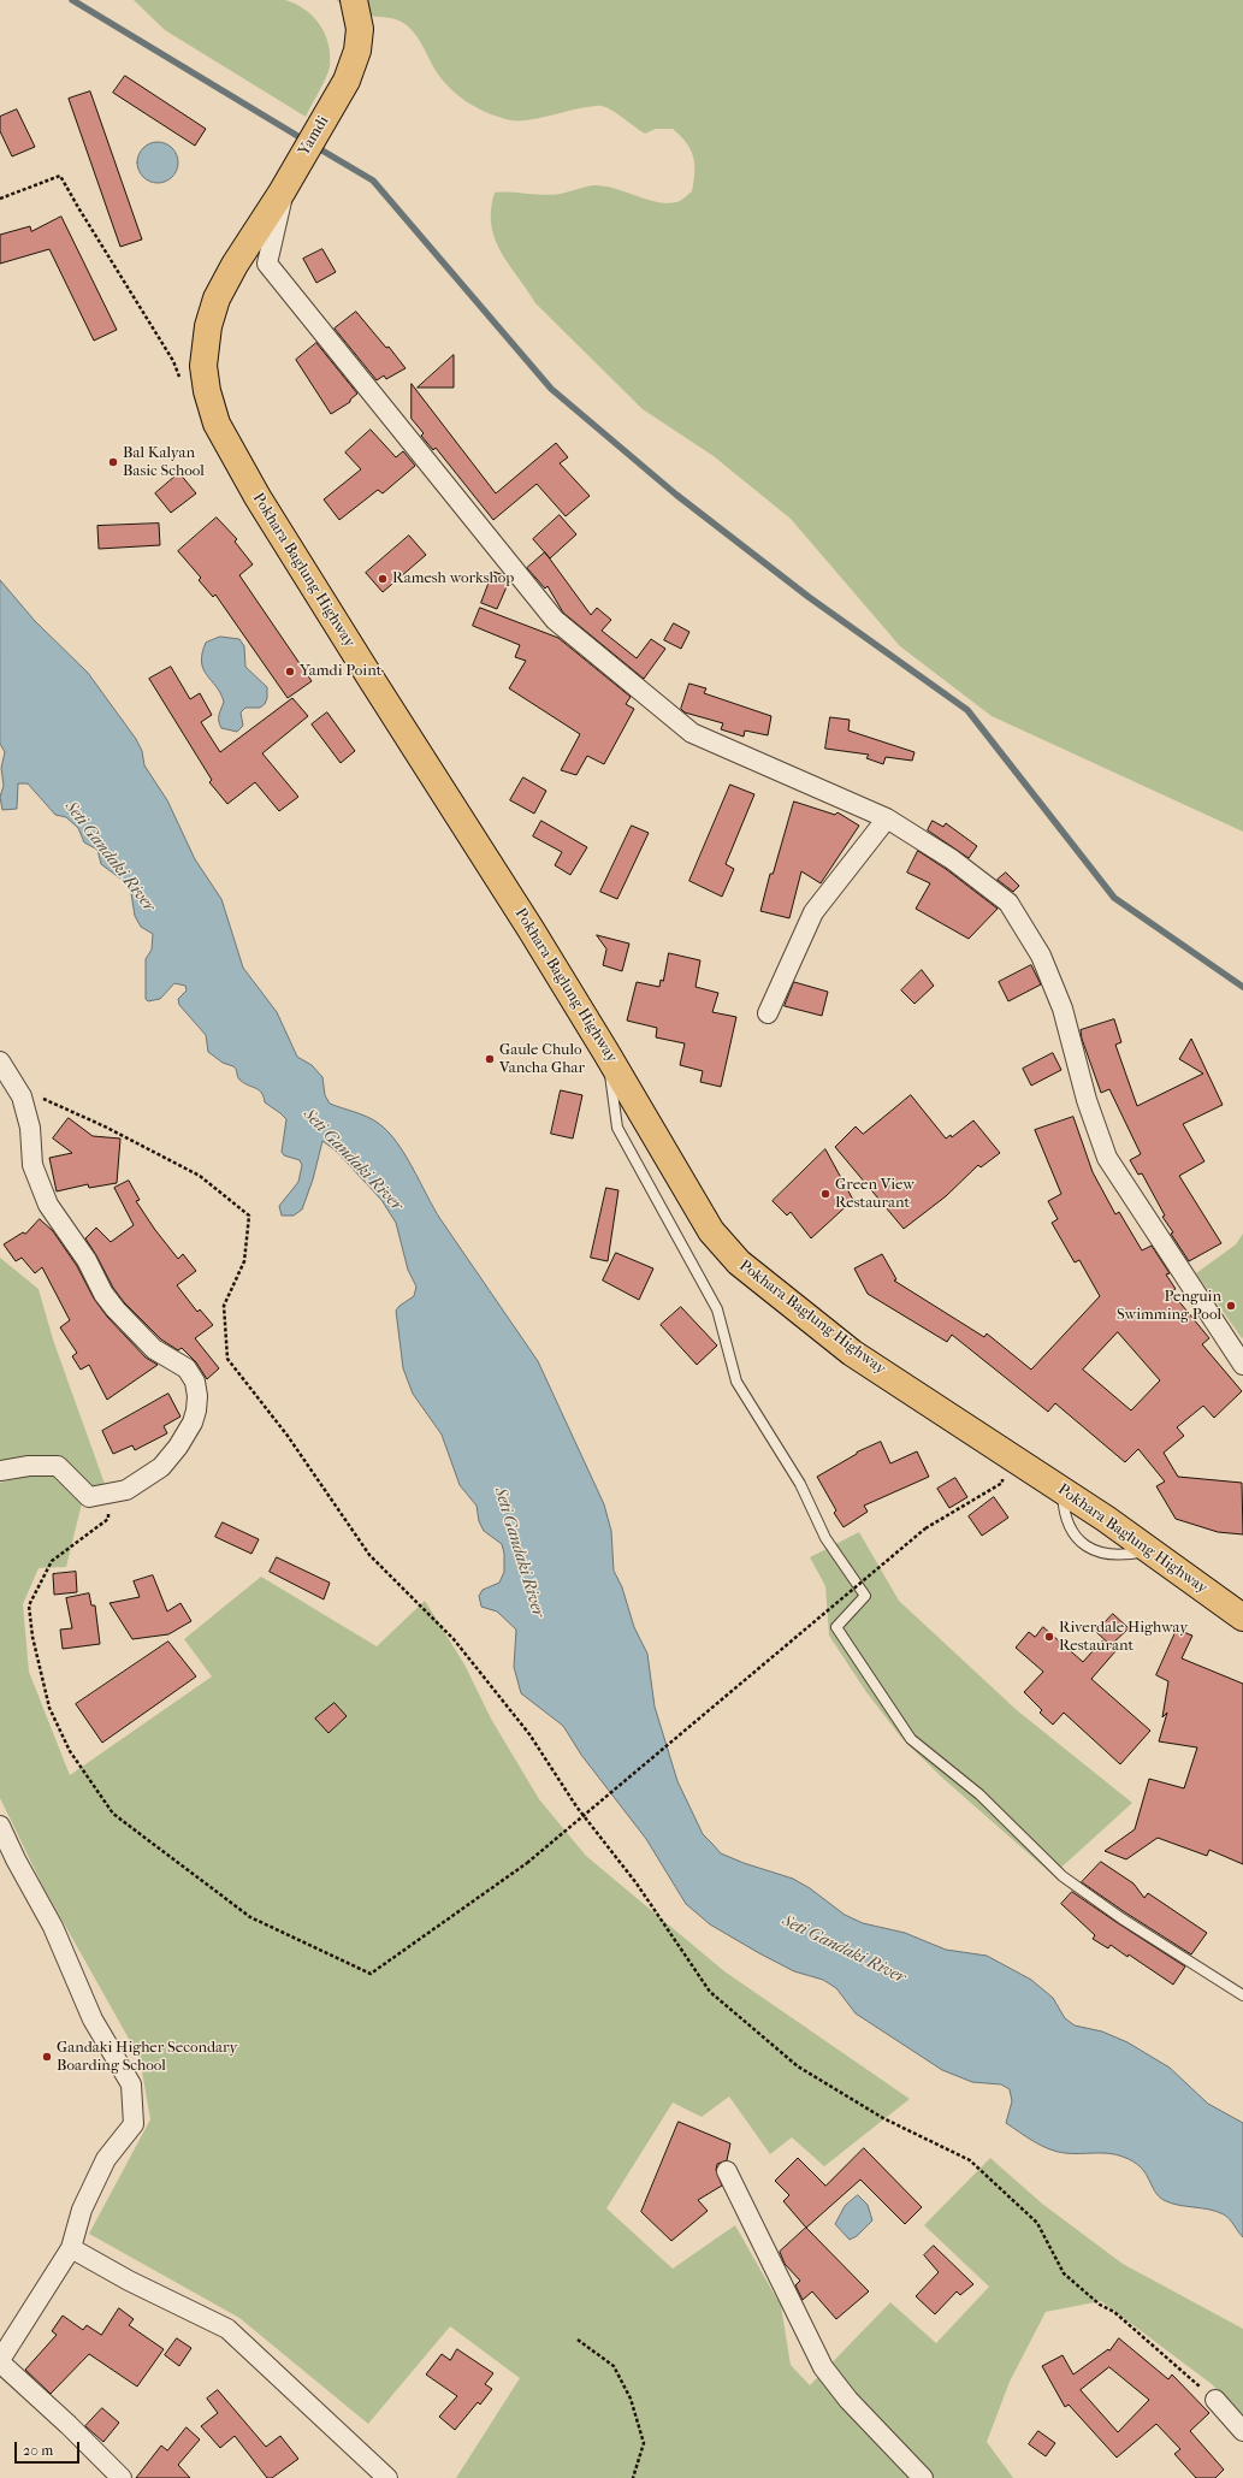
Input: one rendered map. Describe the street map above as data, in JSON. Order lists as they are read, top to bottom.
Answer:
{
  "streets": {
    "highway": ["Yamdi", "Pokhara Baglung Highway"]
  },
  "crossings": [
    ["Yamdi", "Pokhara Baglung Highway"]
  ],
  "water": ["Seti Gandaki River"],
  "places": [
    "Bal Kalyan Basic School",
    "Ramesh workshop",
    "Yamdi Point",
    "Gaule Chulo Vancha Ghar",
    "Green View Restaurant",
    "Penguin Swimming Pool",
    "Riverdale Highway Restaurant",
    "Gandaki Higher Secondary Boarding School"
  ],
  "scale_bar": "20 m"
}
